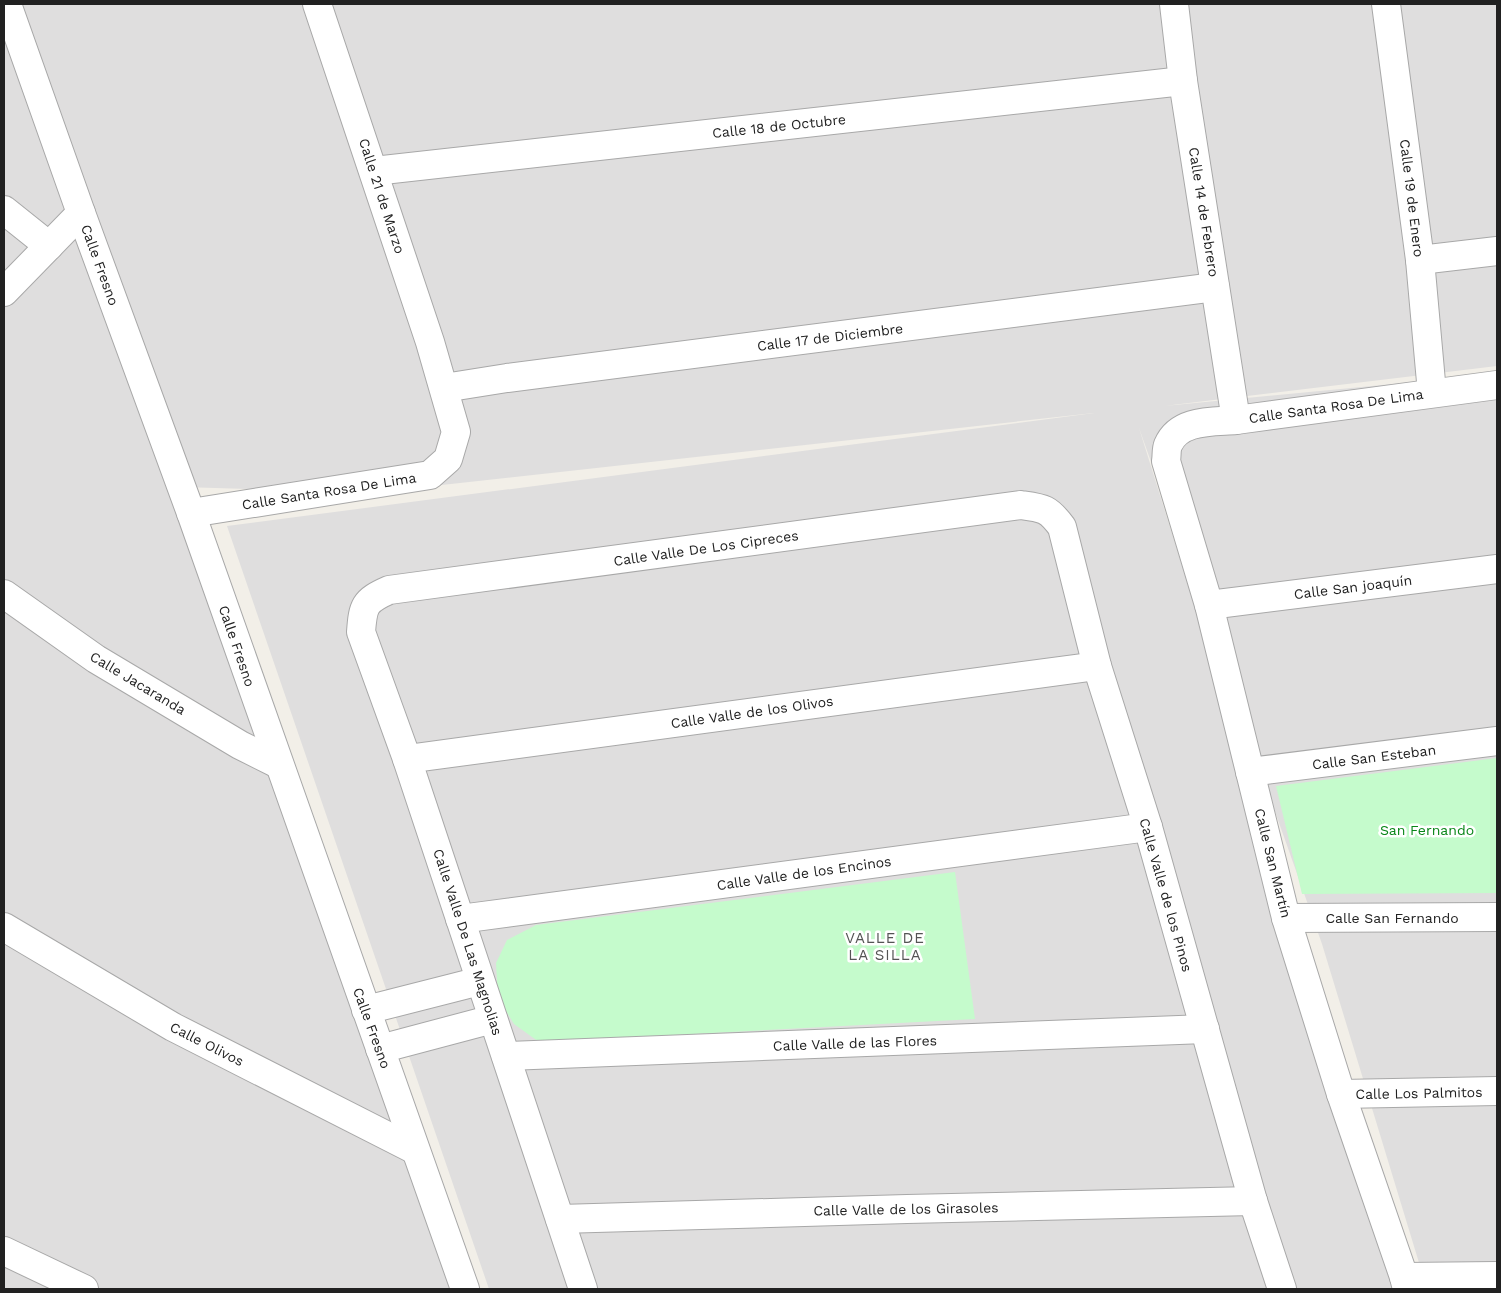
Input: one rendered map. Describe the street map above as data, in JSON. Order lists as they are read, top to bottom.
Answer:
{
  "streets": {
    "street": [
      "Calle 18 de Octubre",
      "Calle 21 de Marzo",
      "Calle 19 de Enero",
      "Calle 14 de Febrero",
      "Calle Fresno",
      "Calle 17 de Diciembre",
      "Calle Santa Rosa De Lima",
      "Calle Valle De Los Cipreces",
      "Calle San joaquín",
      "Calle Jacaranda",
      "Calle Valle de los Olivos",
      "Calle San Esteban",
      "Calle San Martín",
      "Calle Valle de los Encinos",
      "Calle Valle de los Pinos",
      "Calle San Fernando",
      "Calle Valle De Las Magnolias",
      "Calle Valle de las Flores",
      "Calle Olivos",
      "Calle Los Palmitos",
      "Calle Valle de los Girasoles"
    ]
  },
  "crossings": [
    ["Calle 18 de Octubre", "Calle 21 de Marzo"],
    ["Calle 18 de Octubre", "Calle 14 de Febrero"],
    ["Calle 21 de Marzo", "Calle 17 de Diciembre"],
    ["Calle 21 de Marzo", "Calle Santa Rosa De Lima"],
    ["Calle 19 de Enero", "Calle Santa Rosa De Lima"],
    ["Calle 14 de Febrero", "Calle 17 de Diciembre"],
    ["Calle 14 de Febrero", "Calle Santa Rosa De Lima"],
    ["Calle Fresno", "Calle Santa Rosa De Lima"],
    ["Calle Fresno", "Calle Jacaranda"],
    ["Calle Fresno", "Calle Olivos"],
    ["Calle 17 de Diciembre", "Calle Santa Rosa De Lima"],
    ["Calle Santa Rosa De Lima", "Calle San Martín"],
    ["Calle Valle De Los Cipreces", "Calle Valle de los Pinos"],
    ["Calle Valle De Los Cipreces", "Calle Valle De Las Magnolias"],
    ["Calle San joaquín", "Calle San Martín"],
    ["Calle Valle de los Olivos", "Calle Valle de los Pinos"],
    ["Calle Valle de los Olivos", "Calle Valle De Las Magnolias"],
    ["Calle San Esteban", "Calle San Martín"],
    ["Calle San Martín", "Calle San Fernando"],
    ["Calle San Martín", "Calle Los Palmitos"],
    ["Calle Valle de los Encinos", "Calle Valle de los Pinos"],
    ["Calle Valle de los Encinos", "Calle Valle De Las Magnolias"],
    ["Calle Valle de los Pinos", "Calle Valle de las Flores"],
    ["Calle Valle de los Pinos", "Calle Valle de los Girasoles"],
    ["Calle Valle De Las Magnolias", "Calle Valle de las Flores"],
    ["Calle Valle De Las Magnolias", "Calle Valle de los Girasoles"]
  ],
  "districts": ["VALLE DE LA SILLA"],
  "parks": ["San Fernando"]
}
